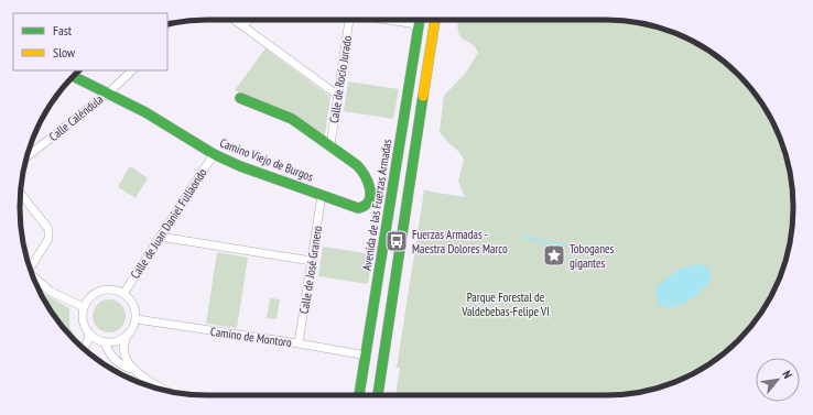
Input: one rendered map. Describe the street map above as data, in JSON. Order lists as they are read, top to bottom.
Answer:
{
  "streets": {
    "street": [
      "Calle de Rocío Jurado",
      "Calle Caléndula",
      "Camino Viejo de Burgos",
      "Avenida de las Fuerzas Armadas",
      "Calle de Juan Daniel Fullaondo",
      "Calle de José Granero",
      "Camino de Montoro"
    ]
  },
  "crossings": [
    ["Calle de Rocío Jurado", "Camino Viejo de Burgos"],
    ["Calle Caléndula", "Camino Viejo de Burgos"],
    ["Camino Viejo de Burgos", "Calle de Juan Daniel Fullaondo"],
    ["Camino Viejo de Burgos", "Calle de José Granero"],
    ["Avenida de las Fuerzas Armadas", "Camino de Montoro"],
    ["Calle de Juan Daniel Fullaondo", "Camino de Montoro"],
    ["Calle de José Granero", "Camino de Montoro"]
  ],
  "parks": ["Parque Forestal de Valdebebas-Felipe VI"],
  "places": {
    "bus stop": ["Fuerzas Armadas - Maestra Dolores Marco"],
    "place": ["Toboganes gigantes"]
  },
  "legend": ["Fast", "Slow"],
  "north": "top right"
}
